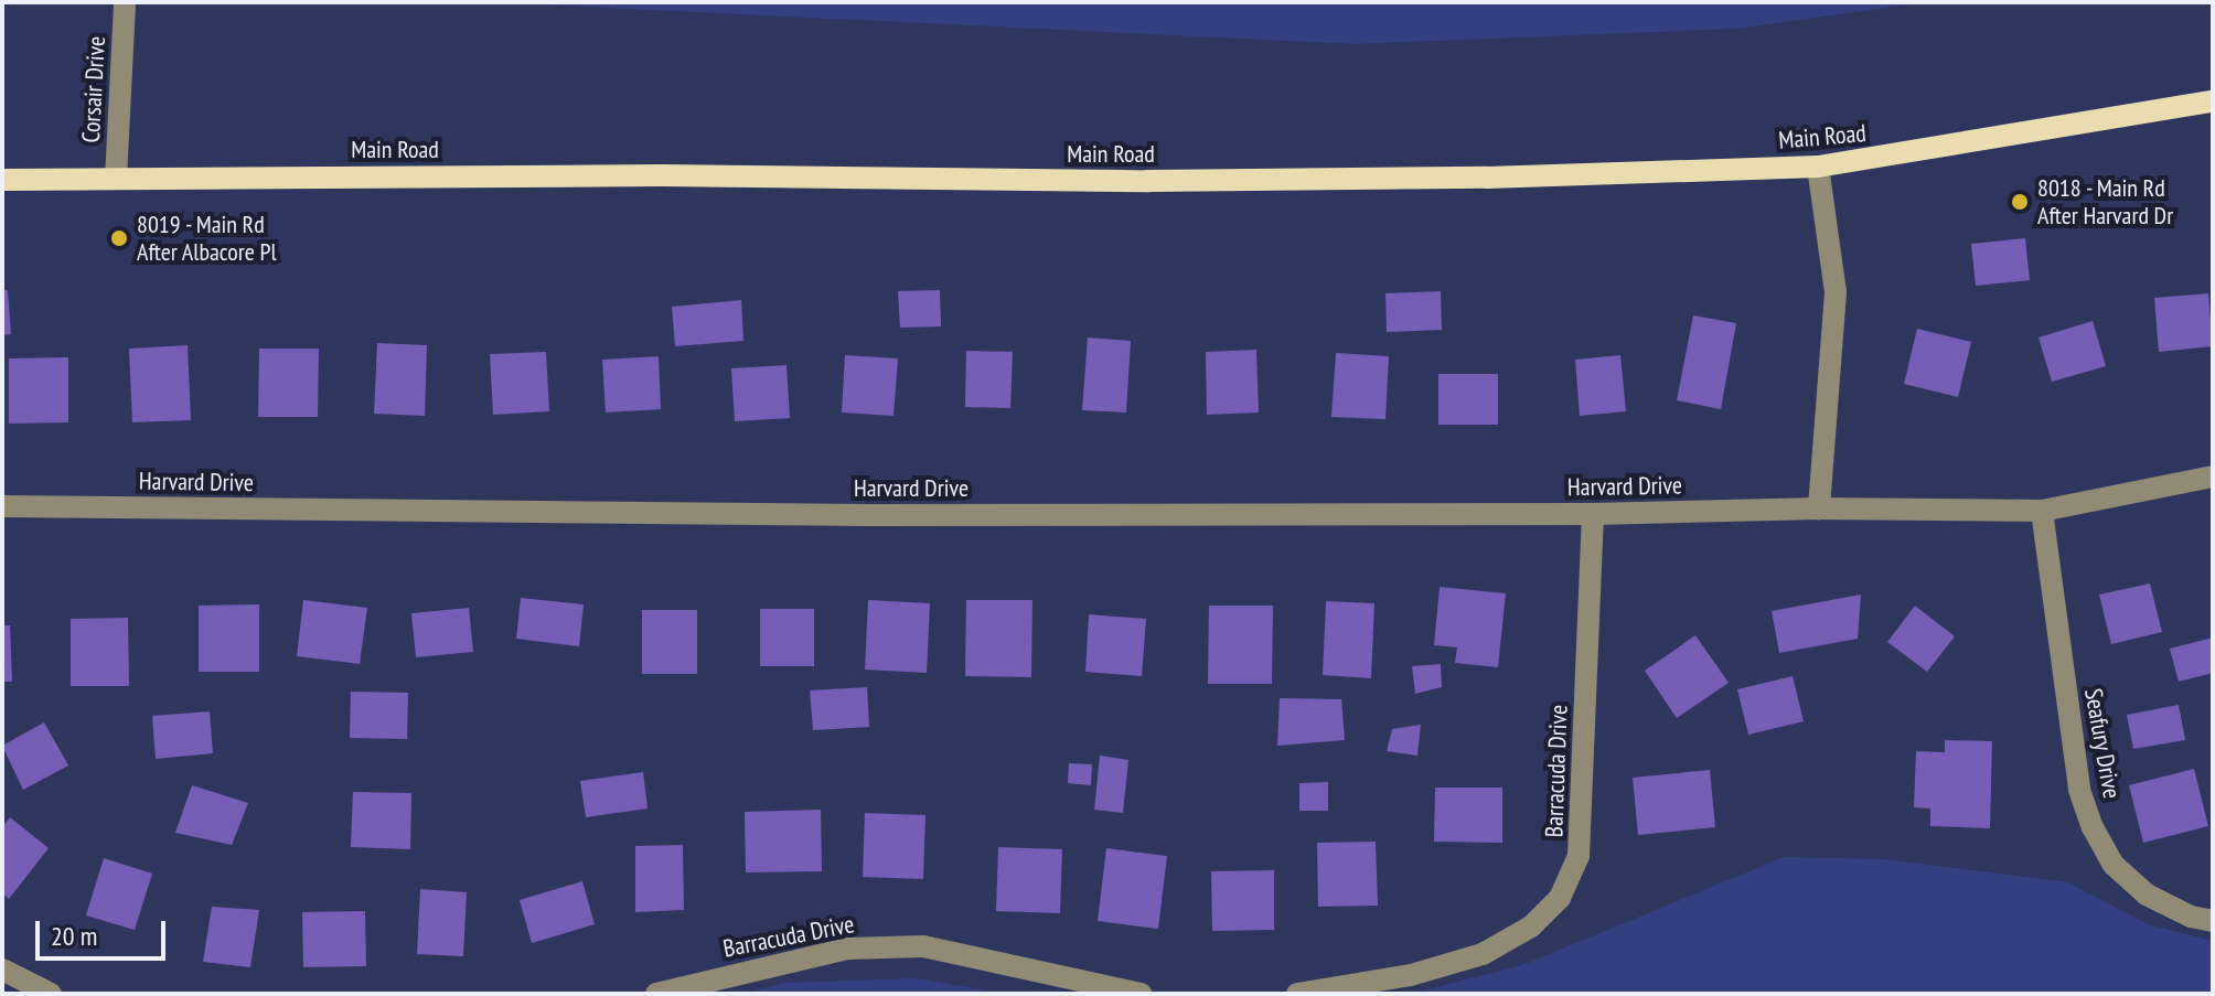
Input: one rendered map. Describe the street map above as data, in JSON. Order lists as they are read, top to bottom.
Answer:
{
  "streets": {
    "main road": ["Main Road"],
    "street": [
      "Corsair Drive",
      "Harvard Drive",
      "Seafury Drive",
      "Barracuda Drive"
    ]
  },
  "crossings": [
    ["Corsair Drive", "Main Road"],
    ["Harvard Drive", "Seafury Drive"],
    ["Harvard Drive", "Barracuda Drive"]
  ],
  "places": ["8018 - Main Rd After Harvard Dr", "8019 - Main Rd After Albacore Pl"],
  "scale_bar": "20 m"
}
